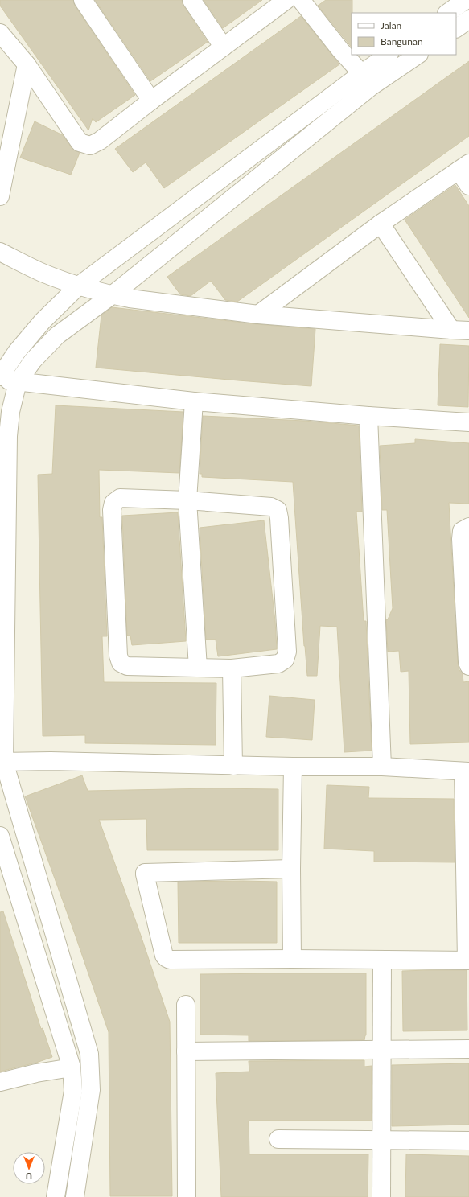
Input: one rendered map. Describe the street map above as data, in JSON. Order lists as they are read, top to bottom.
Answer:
{
  "legend": ["Jalan", "Bangunan"],
  "north": "bottom"
}
